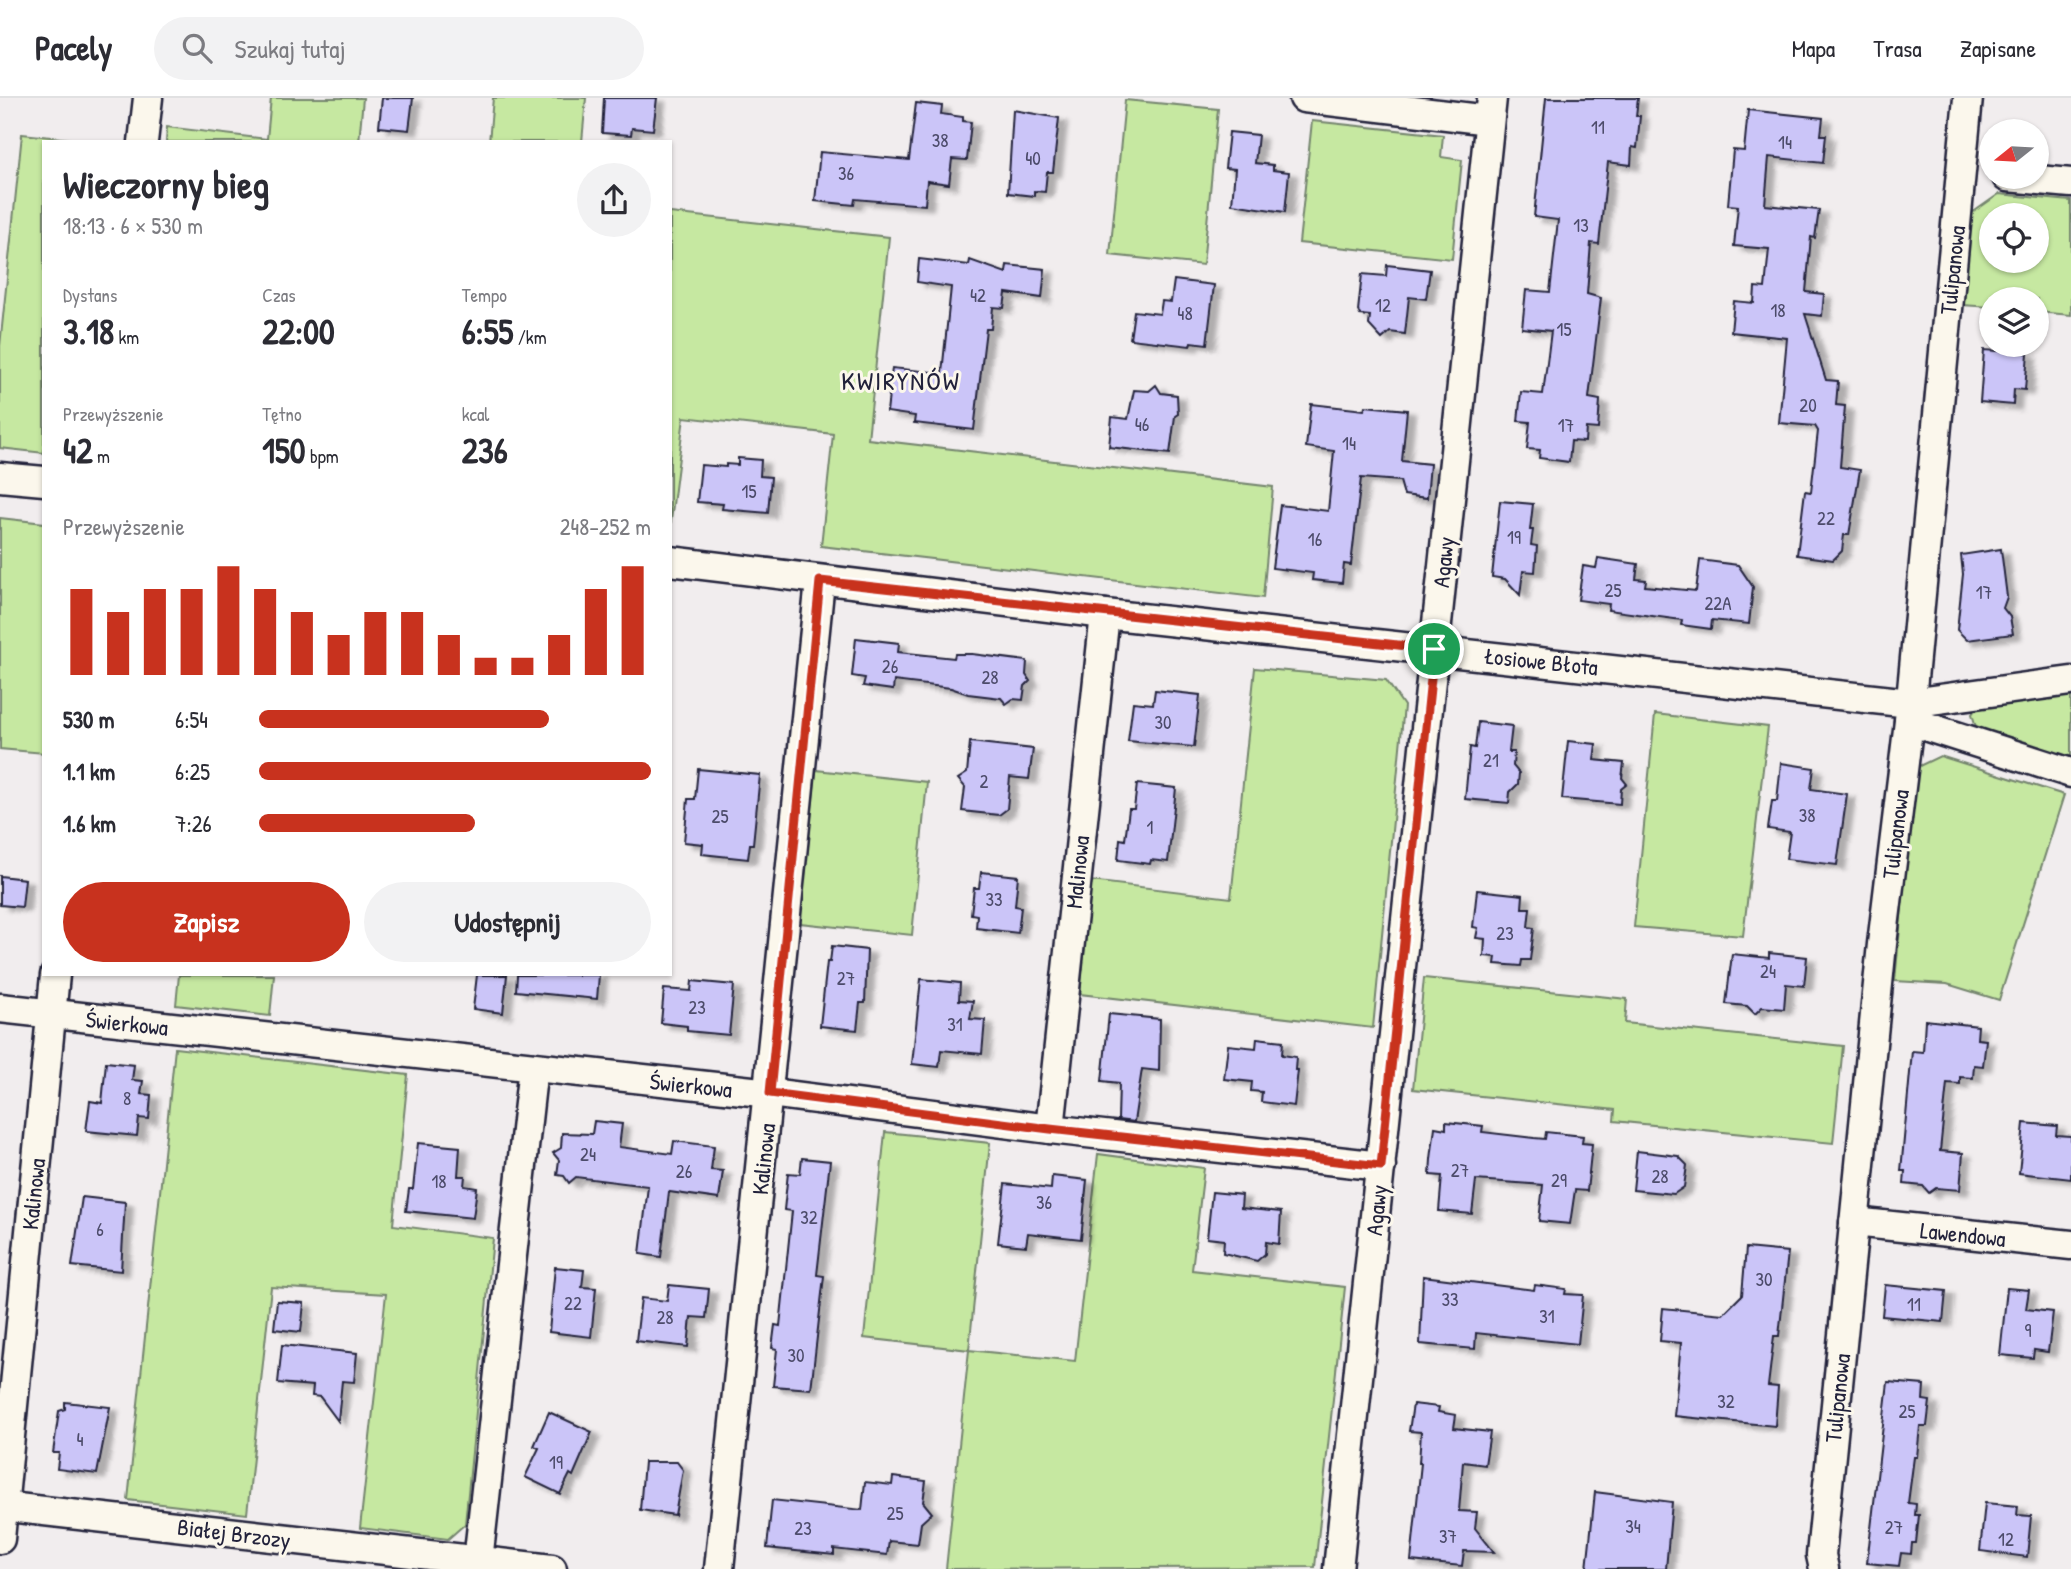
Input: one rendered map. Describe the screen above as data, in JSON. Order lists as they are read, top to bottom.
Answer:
{
  "streets": {
    "street": [
      "Tulipanowa",
      "Agawy",
      "Łosiowe Błota",
      "Malinowa",
      "Świerkowa",
      "Kalinowa",
      "Lawendowa",
      "Białej Brzozy"
    ]
  },
  "crossings": [
    ["Tulipanowa", "Łosiowe Błota"],
    ["Tulipanowa", "Lawendowa"],
    ["Agawy", "Łosiowe Błota"],
    ["Agawy", "Świerkowa"],
    ["Łosiowe Błota", "Malinowa"],
    ["Łosiowe Błota", "Kalinowa"],
    ["Malinowa", "Świerkowa"],
    ["Świerkowa", "Kalinowa"],
    ["Kalinowa", "Białej Brzozy"]
  ],
  "districts": ["KWIRYNÓW"],
  "house_numbers": [
    "11",
    "38",
    "14",
    "40",
    "36",
    "13",
    "42",
    "12",
    "18",
    "48",
    "15",
    "20",
    "46",
    "17",
    "14",
    "15",
    "22",
    "19",
    "16",
    "25",
    "17",
    "22A",
    "26",
    "28",
    "30",
    "21",
    "2",
    "38",
    "25",
    "1",
    "33",
    "23",
    "24",
    "27",
    "23",
    "31",
    "8",
    "24",
    "27",
    "26",
    "28",
    "29",
    "18",
    "36",
    "32",
    "6",
    "30",
    "33",
    "22",
    "11",
    "31",
    "28",
    "9",
    "30",
    "32",
    "25",
    "4",
    "19",
    "25",
    "34",
    "27",
    "23",
    "37",
    "12"
  ],
  "north": "left",
  "page": {
    "header": "Pacely",
    "search": "Szukaj tutaj",
    "nav": ["Mapa", "Trasa", "Zapisane"],
    "heading": ["Wieczorny bieg", "18:13 · 6 × 530 m"],
    "stats": [
      ["Dystans", "3.18 km"],
      ["Czas", "22:00"],
      ["Tempo", "6:55 /km"],
      ["Przewyższenie", "42 m"],
      ["Tętno", "150 bpm"],
      ["kcal", "236"]
    ],
    "chart": ["Przewyższenie", "248–252 m"],
    "list": [
      {
        "name": "530 m",
        "note": "6:54"
      },
      {
        "name": "1.1 km",
        "note": "6:25"
      },
      {
        "name": "1.6 km",
        "note": "7:26"
      }
    ],
    "buttons": ["Zapisz", "Udostępnij"]
  }
}
